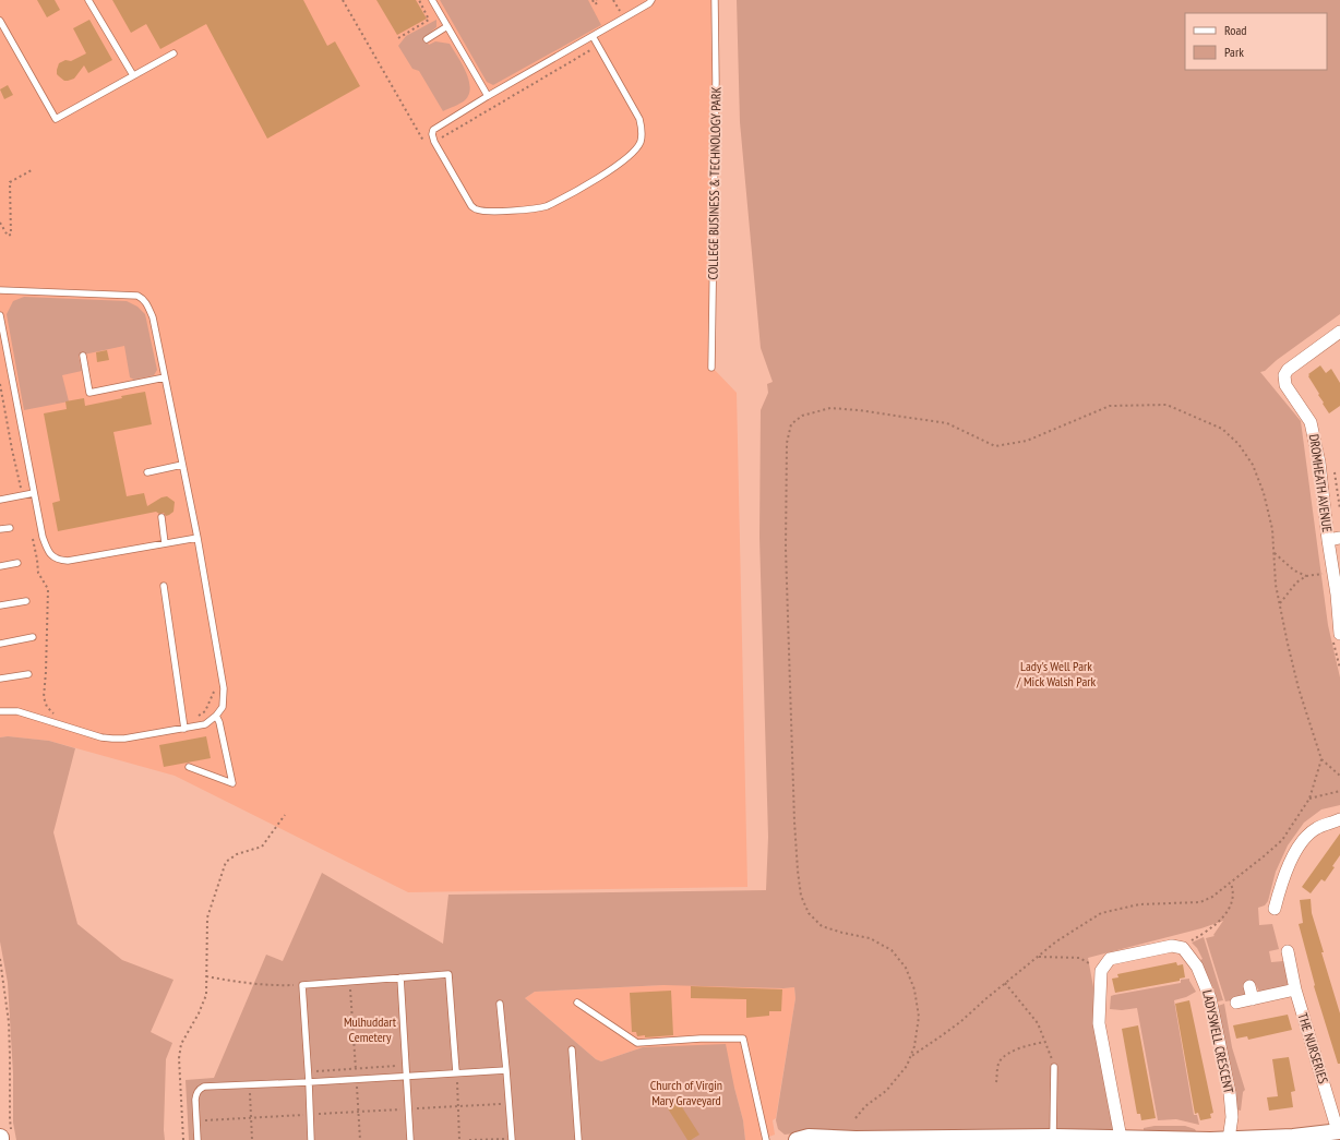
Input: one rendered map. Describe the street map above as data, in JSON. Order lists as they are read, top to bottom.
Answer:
{
  "streets": {
    "street": ["DROMHEATH AVENUE", "LADYSWELL CRESCENT", "THE NURSERIES"],
    "lane": ["COLLEGE BUSINESS & TECHNOLOGY PARK"]
  },
  "parks": ["Lady's Well Park / Mick Walsh Park", "Mulhuddart Cemetery", "Church of Virgin Mary Graveyard"],
  "legend": ["Road", "Park"]
}
